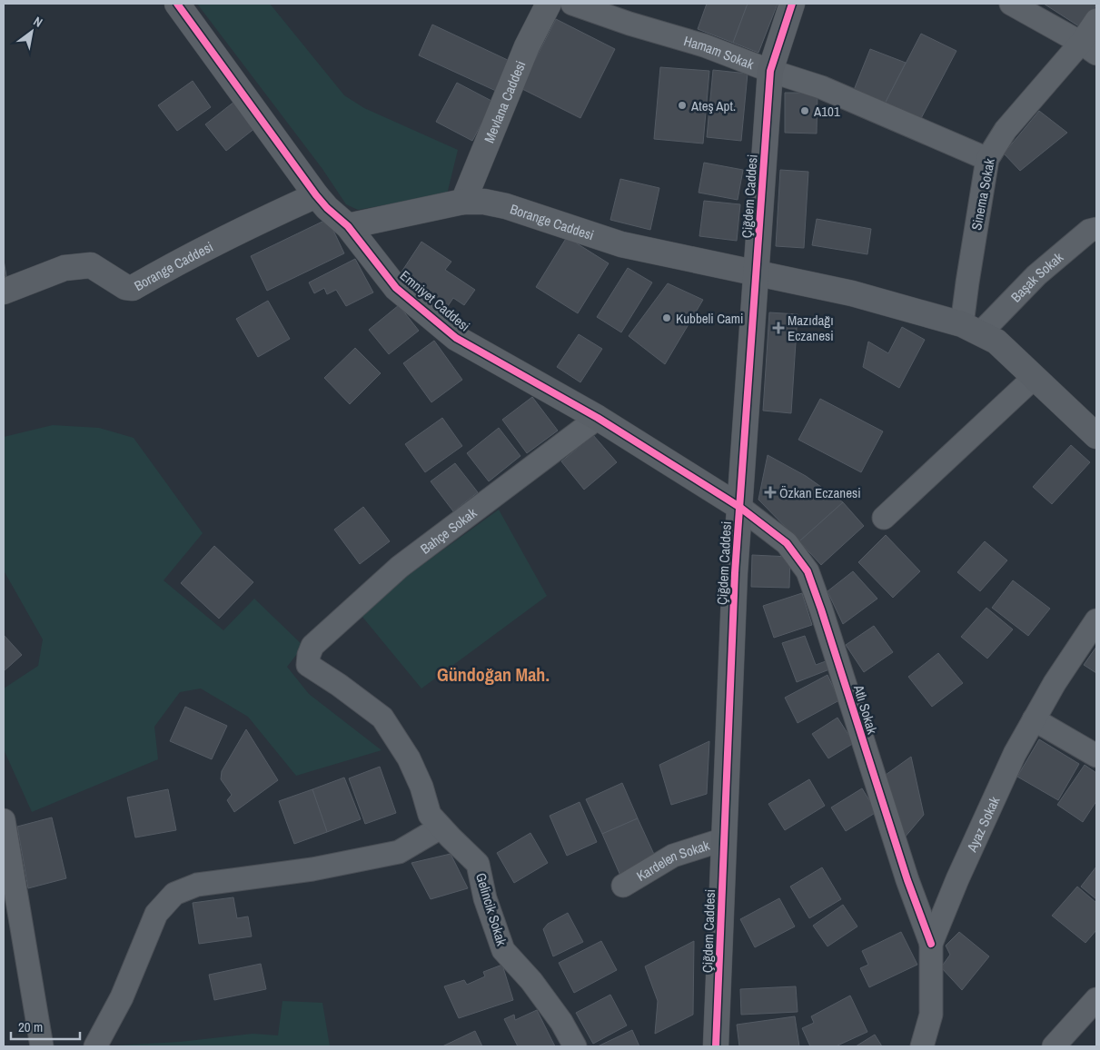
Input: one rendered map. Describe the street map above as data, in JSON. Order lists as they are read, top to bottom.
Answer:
{
  "streets": {
    "street": [
      "Hamam Sokak",
      "Mevlana Caddesi",
      "Sinema Sokak",
      "Çiğdem Caddesi",
      "Borange Caddesi",
      "Başak Sokak",
      "Emniyet Caddesi",
      "Bahçe Sokak",
      "Atlı Sokak",
      "Ayaz Sokak",
      "Kardelen Sokak",
      "Gelincik Sokak"
    ]
  },
  "crossings": [
    ["Hamam Sokak", "Sinema Sokak"],
    ["Hamam Sokak", "Çiğdem Caddesi"],
    ["Mevlana Caddesi", "Borange Caddesi"],
    ["Sinema Sokak", "Borange Caddesi"],
    ["Sinema Sokak", "Başak Sokak"],
    ["Çiğdem Caddesi", "Borange Caddesi"],
    ["Çiğdem Caddesi", "Emniyet Caddesi"],
    ["Çiğdem Caddesi", "Atlı Sokak"],
    ["Çiğdem Caddesi", "Kardelen Sokak"],
    ["Borange Caddesi", "Başak Sokak"],
    ["Borange Caddesi", "Emniyet Caddesi"],
    ["Emniyet Caddesi", "Bahçe Sokak"],
    ["Emniyet Caddesi", "Atlı Sokak"],
    ["Bahçe Sokak", "Gelincik Sokak"],
    ["Atlı Sokak", "Ayaz Sokak"]
  ],
  "districts": ["Gündoğan Mah."],
  "places": {
    "other": ["Ateş Apt.", "A101", "Kubbeli Cami"],
    "health": ["Mazıdağı Eczanesi", "Özkan Eczanesi"]
  },
  "scale_bar": "20 m",
  "north": "top right"
}
